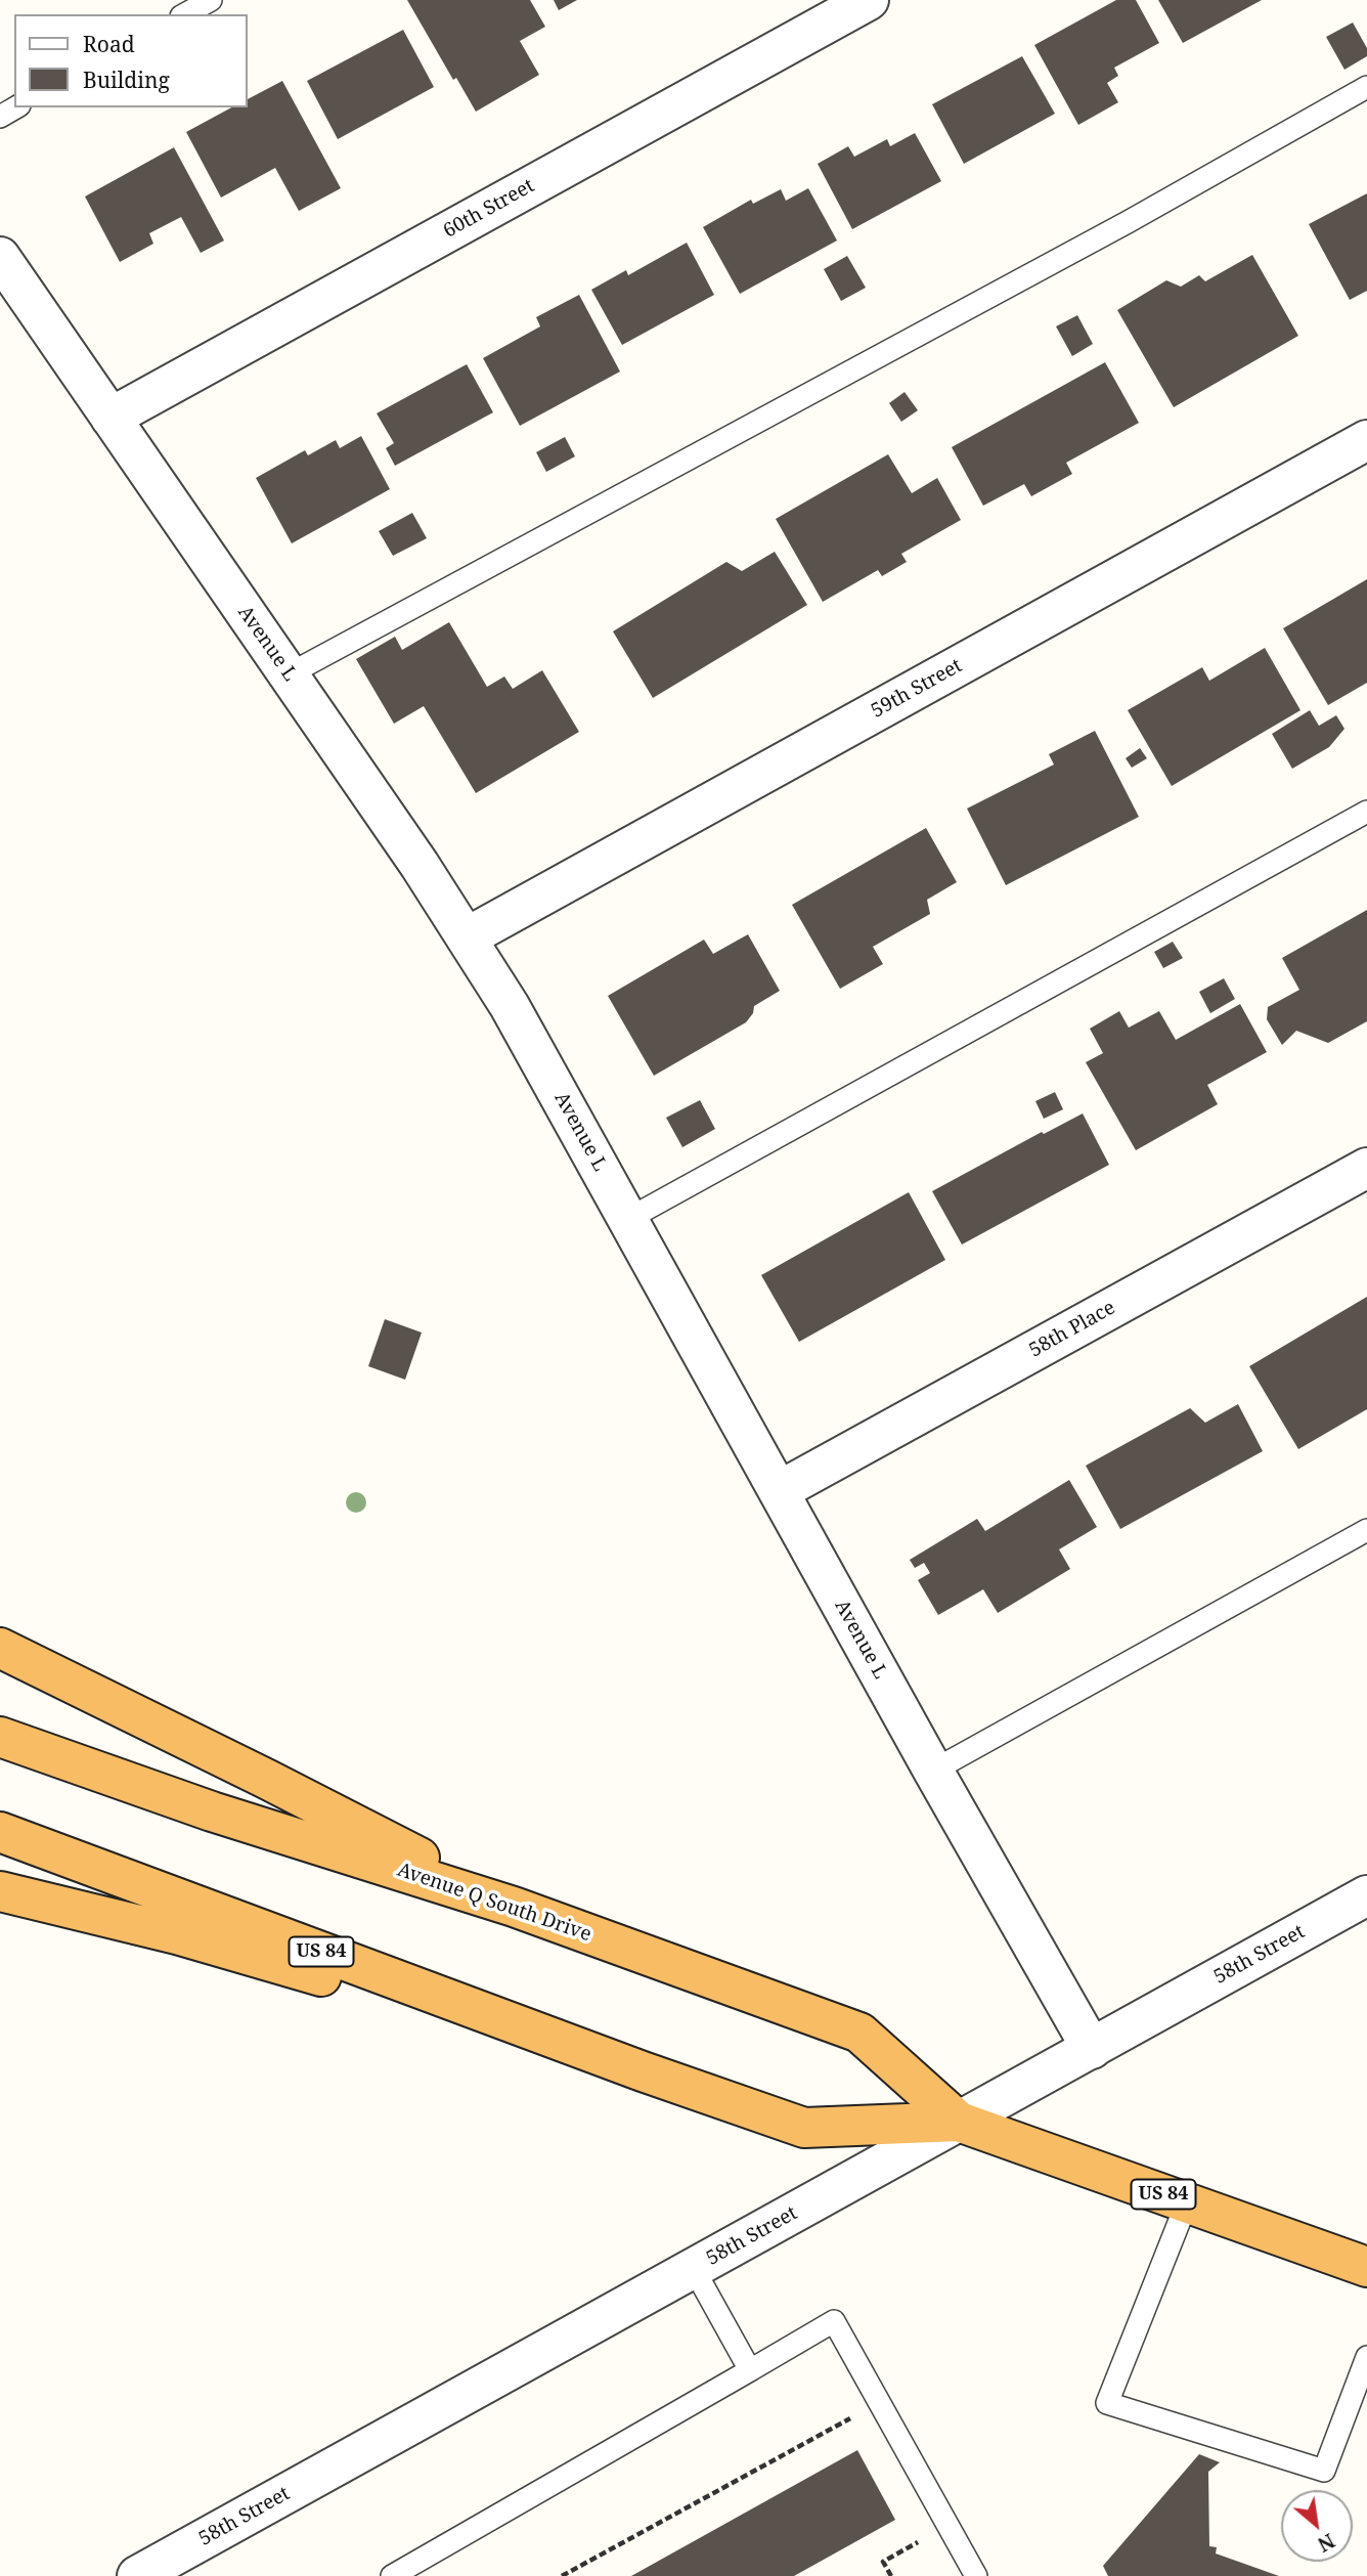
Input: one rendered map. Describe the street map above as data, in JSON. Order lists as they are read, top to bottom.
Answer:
{
  "streets": {
    "highway": ["Avenue Q South Drive", "US 84"],
    "street": [
      "60th Street",
      "Avenue L",
      "59th Street",
      "58th Place",
      "58th Street"
    ]
  },
  "crossings": [
    ["60th Street", "Avenue L"],
    ["Avenue L", "59th Street"],
    ["Avenue L", "58th Place"],
    ["Avenue L", "58th Street"],
    ["Avenue Q South Drive", "58th Street"]
  ],
  "legend": ["Road", "Building"],
  "north": "bottom right"
}
